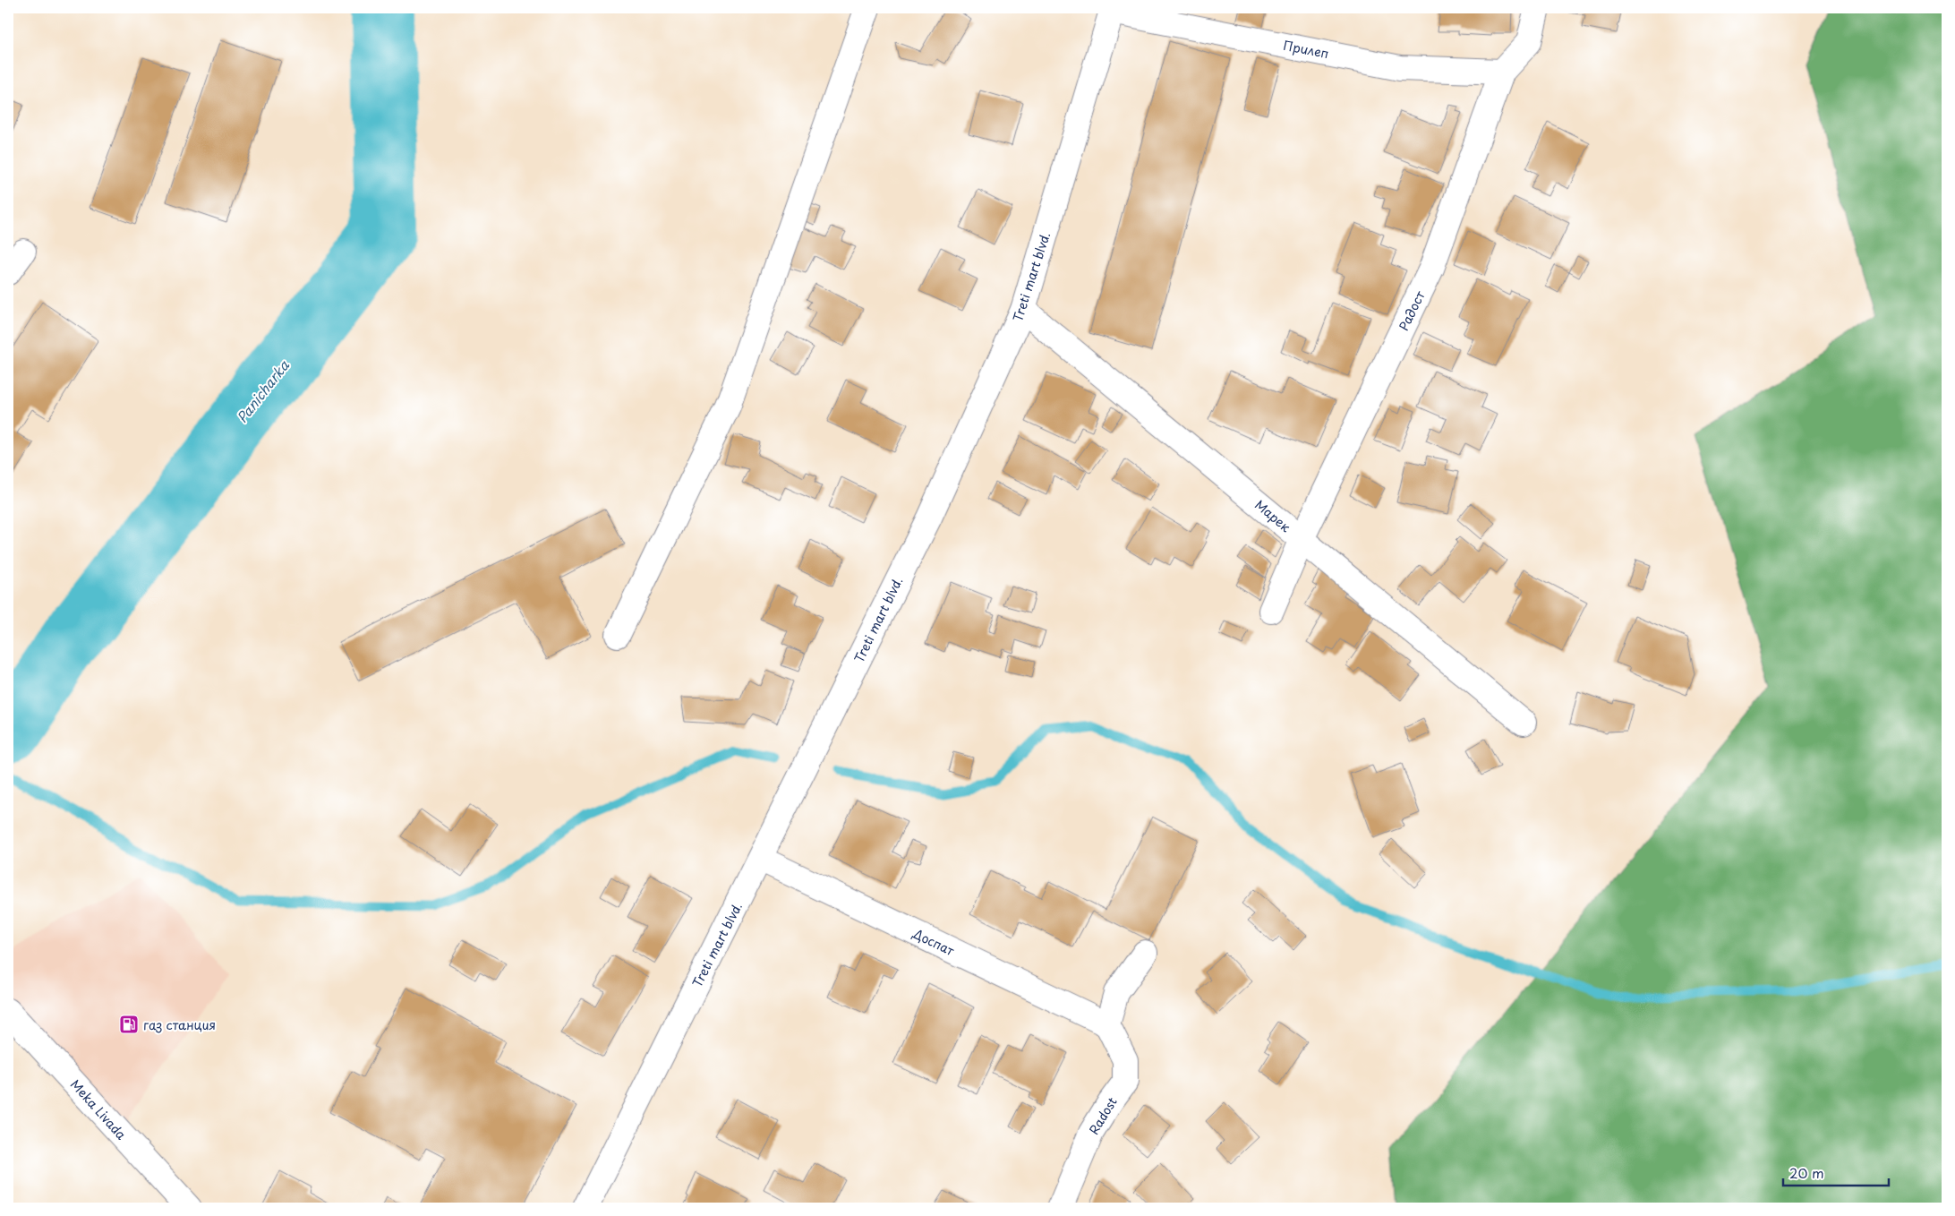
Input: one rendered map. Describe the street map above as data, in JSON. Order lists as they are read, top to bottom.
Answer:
{
  "streets": {
    "street": [
      "Прилеп",
      "Treti mart blvd.",
      "Радост",
      "Марек",
      "Доспат",
      "Meka Livada",
      "Radost"
    ]
  },
  "crossings": [
    ["Прилеп", "Treti mart blvd."],
    ["Прилеп", "Радост"],
    ["Treti mart blvd.", "Марек"],
    ["Treti mart blvd.", "Доспат"],
    ["Радост", "Марек"],
    ["Доспат", "Radost"]
  ],
  "water": ["Panicharka"],
  "places": {
    "fuel station": ["газ станция"]
  },
  "scale_bar": "20 m"
}
